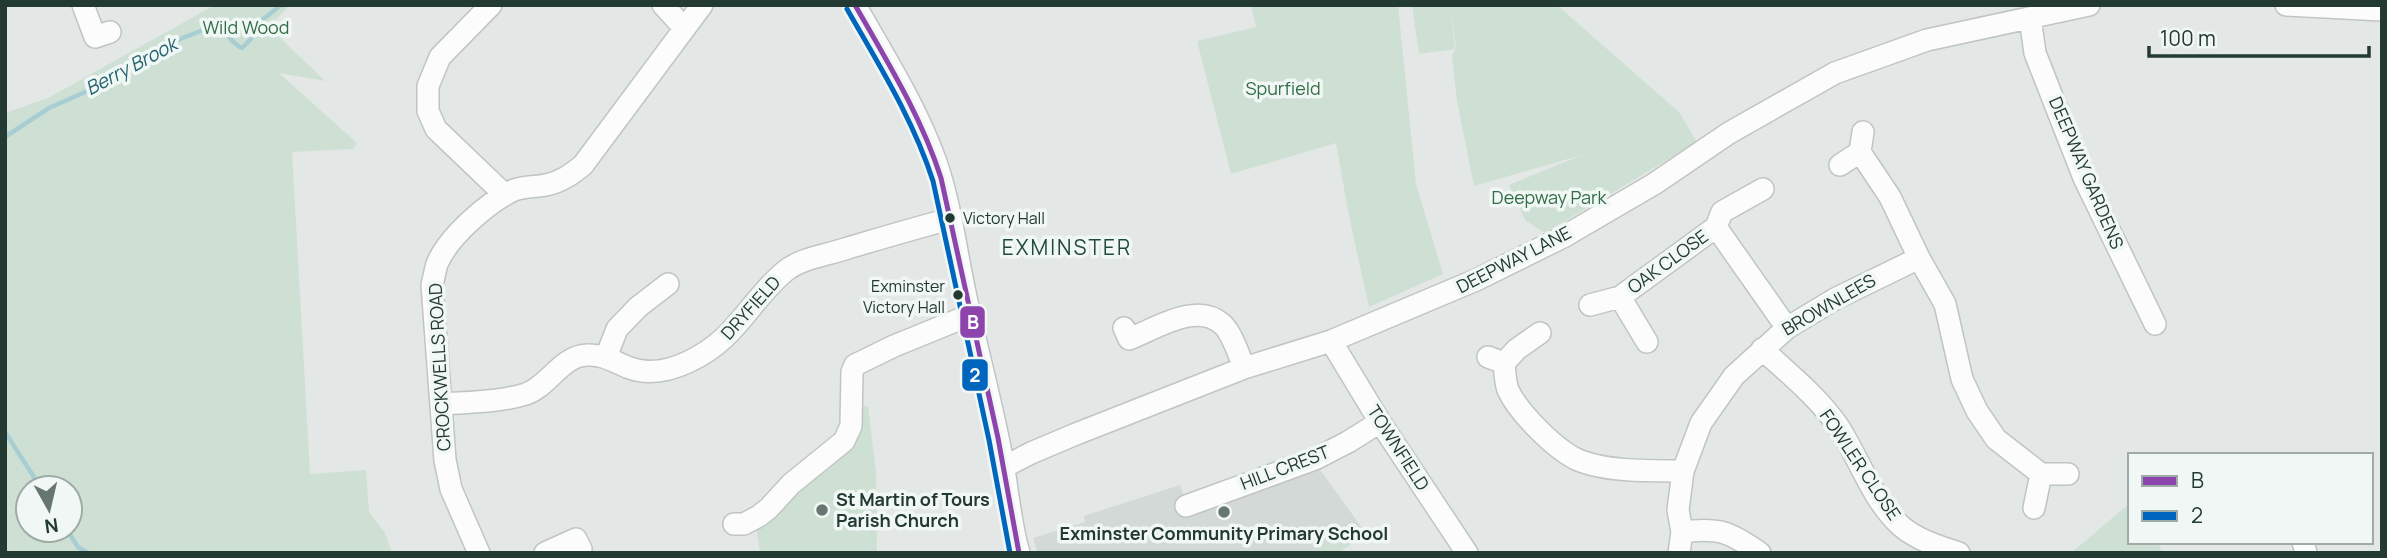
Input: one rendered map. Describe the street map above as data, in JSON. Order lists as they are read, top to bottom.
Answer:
{
  "streets": {
    "street": [
      "DEEPWAY GARDENS",
      "DEEPWAY LANE",
      "OAK CLOSE",
      "BROWNLEES",
      "DRYFIELD",
      "CROCKWELLS ROAD",
      "TOWNFIELD",
      "FOWLER CLOSE",
      "HILL CREST"
    ]
  },
  "crossings": [
    ["DEEPWAY GARDENS", "DEEPWAY LANE"],
    ["DEEPWAY LANE", "TOWNFIELD"],
    ["OAK CLOSE", "BROWNLEES"],
    ["BROWNLEES", "FOWLER CLOSE"],
    ["DRYFIELD", "CROCKWELLS ROAD"],
    ["TOWNFIELD", "HILL CREST"]
  ],
  "districts": ["EXMINSTER"],
  "water": ["Berry Brook"],
  "parks": ["Wild Wood", "Spurfield", "Deepway Park"],
  "places": [
    "Victory Hall",
    "Exminster Victory Hall",
    "St Martin of Tours Parish Church",
    "Exminster Community Primary School"
  ],
  "lines": ["transit line B", "transit line 2"],
  "legend": ["B", "2"],
  "scale_bar": "100 m",
  "north": "bottom"
}
